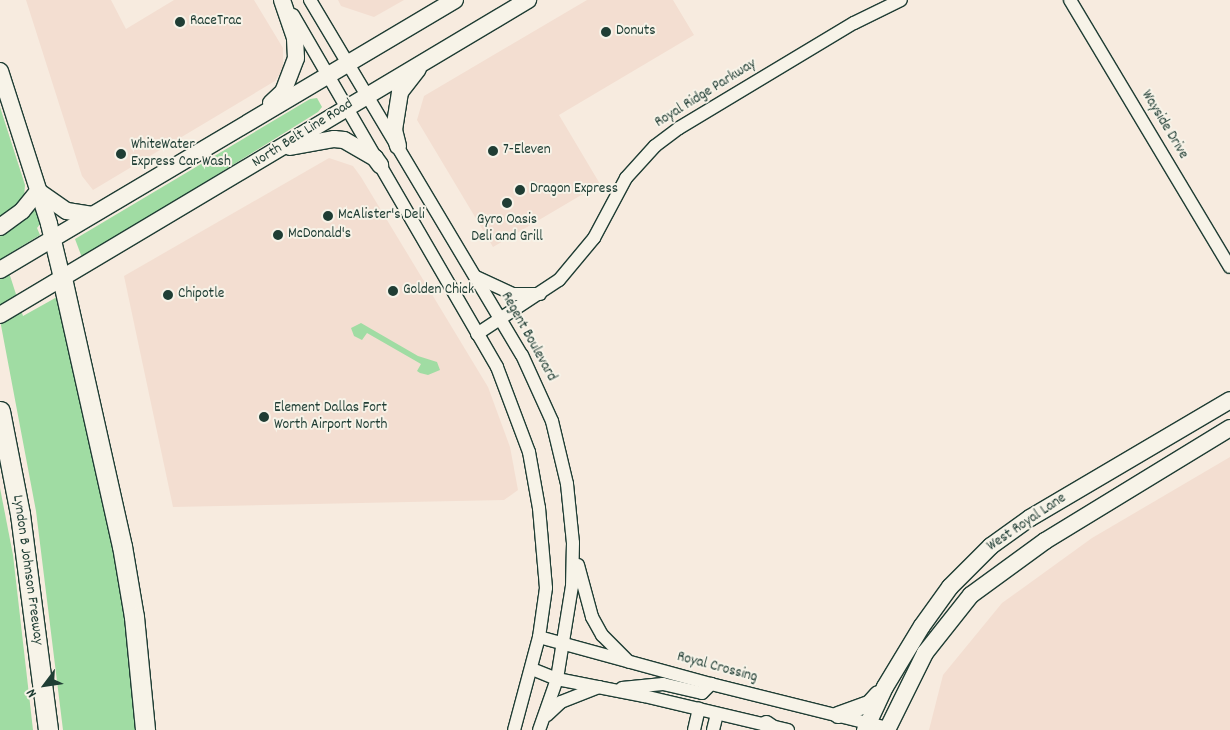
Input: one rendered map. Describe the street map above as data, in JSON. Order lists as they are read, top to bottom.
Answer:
{
  "streets": {
    "highway": ["Lyndon B Johnson Freeway"],
    "main road": ["North Belt Line Road", "West Royal Lane"],
    "street": [
      "Royal Ridge Parkway",
      "Wayside Drive",
      "Regent Boulevard",
      "Royal Crossing"
    ]
  },
  "crossings": [
    ["Royal Ridge Parkway", "Regent Boulevard"],
    ["North Belt Line Road", "Regent Boulevard"],
    ["Regent Boulevard", "Royal Crossing"],
    ["West Royal Lane", "Royal Crossing"]
  ],
  "places": [
    "RaceTrac",
    "Donuts",
    "7-Eleven",
    "WhiteWater Express Car Wash",
    "Dragon Express",
    "Gyro Oasis Deli and Grill",
    "McAlister's Deli",
    "McDonald's",
    "Golden Chick",
    "Chipotle",
    "Element Dallas Fort Worth Airport North"
  ],
  "north": "bottom left"
}
